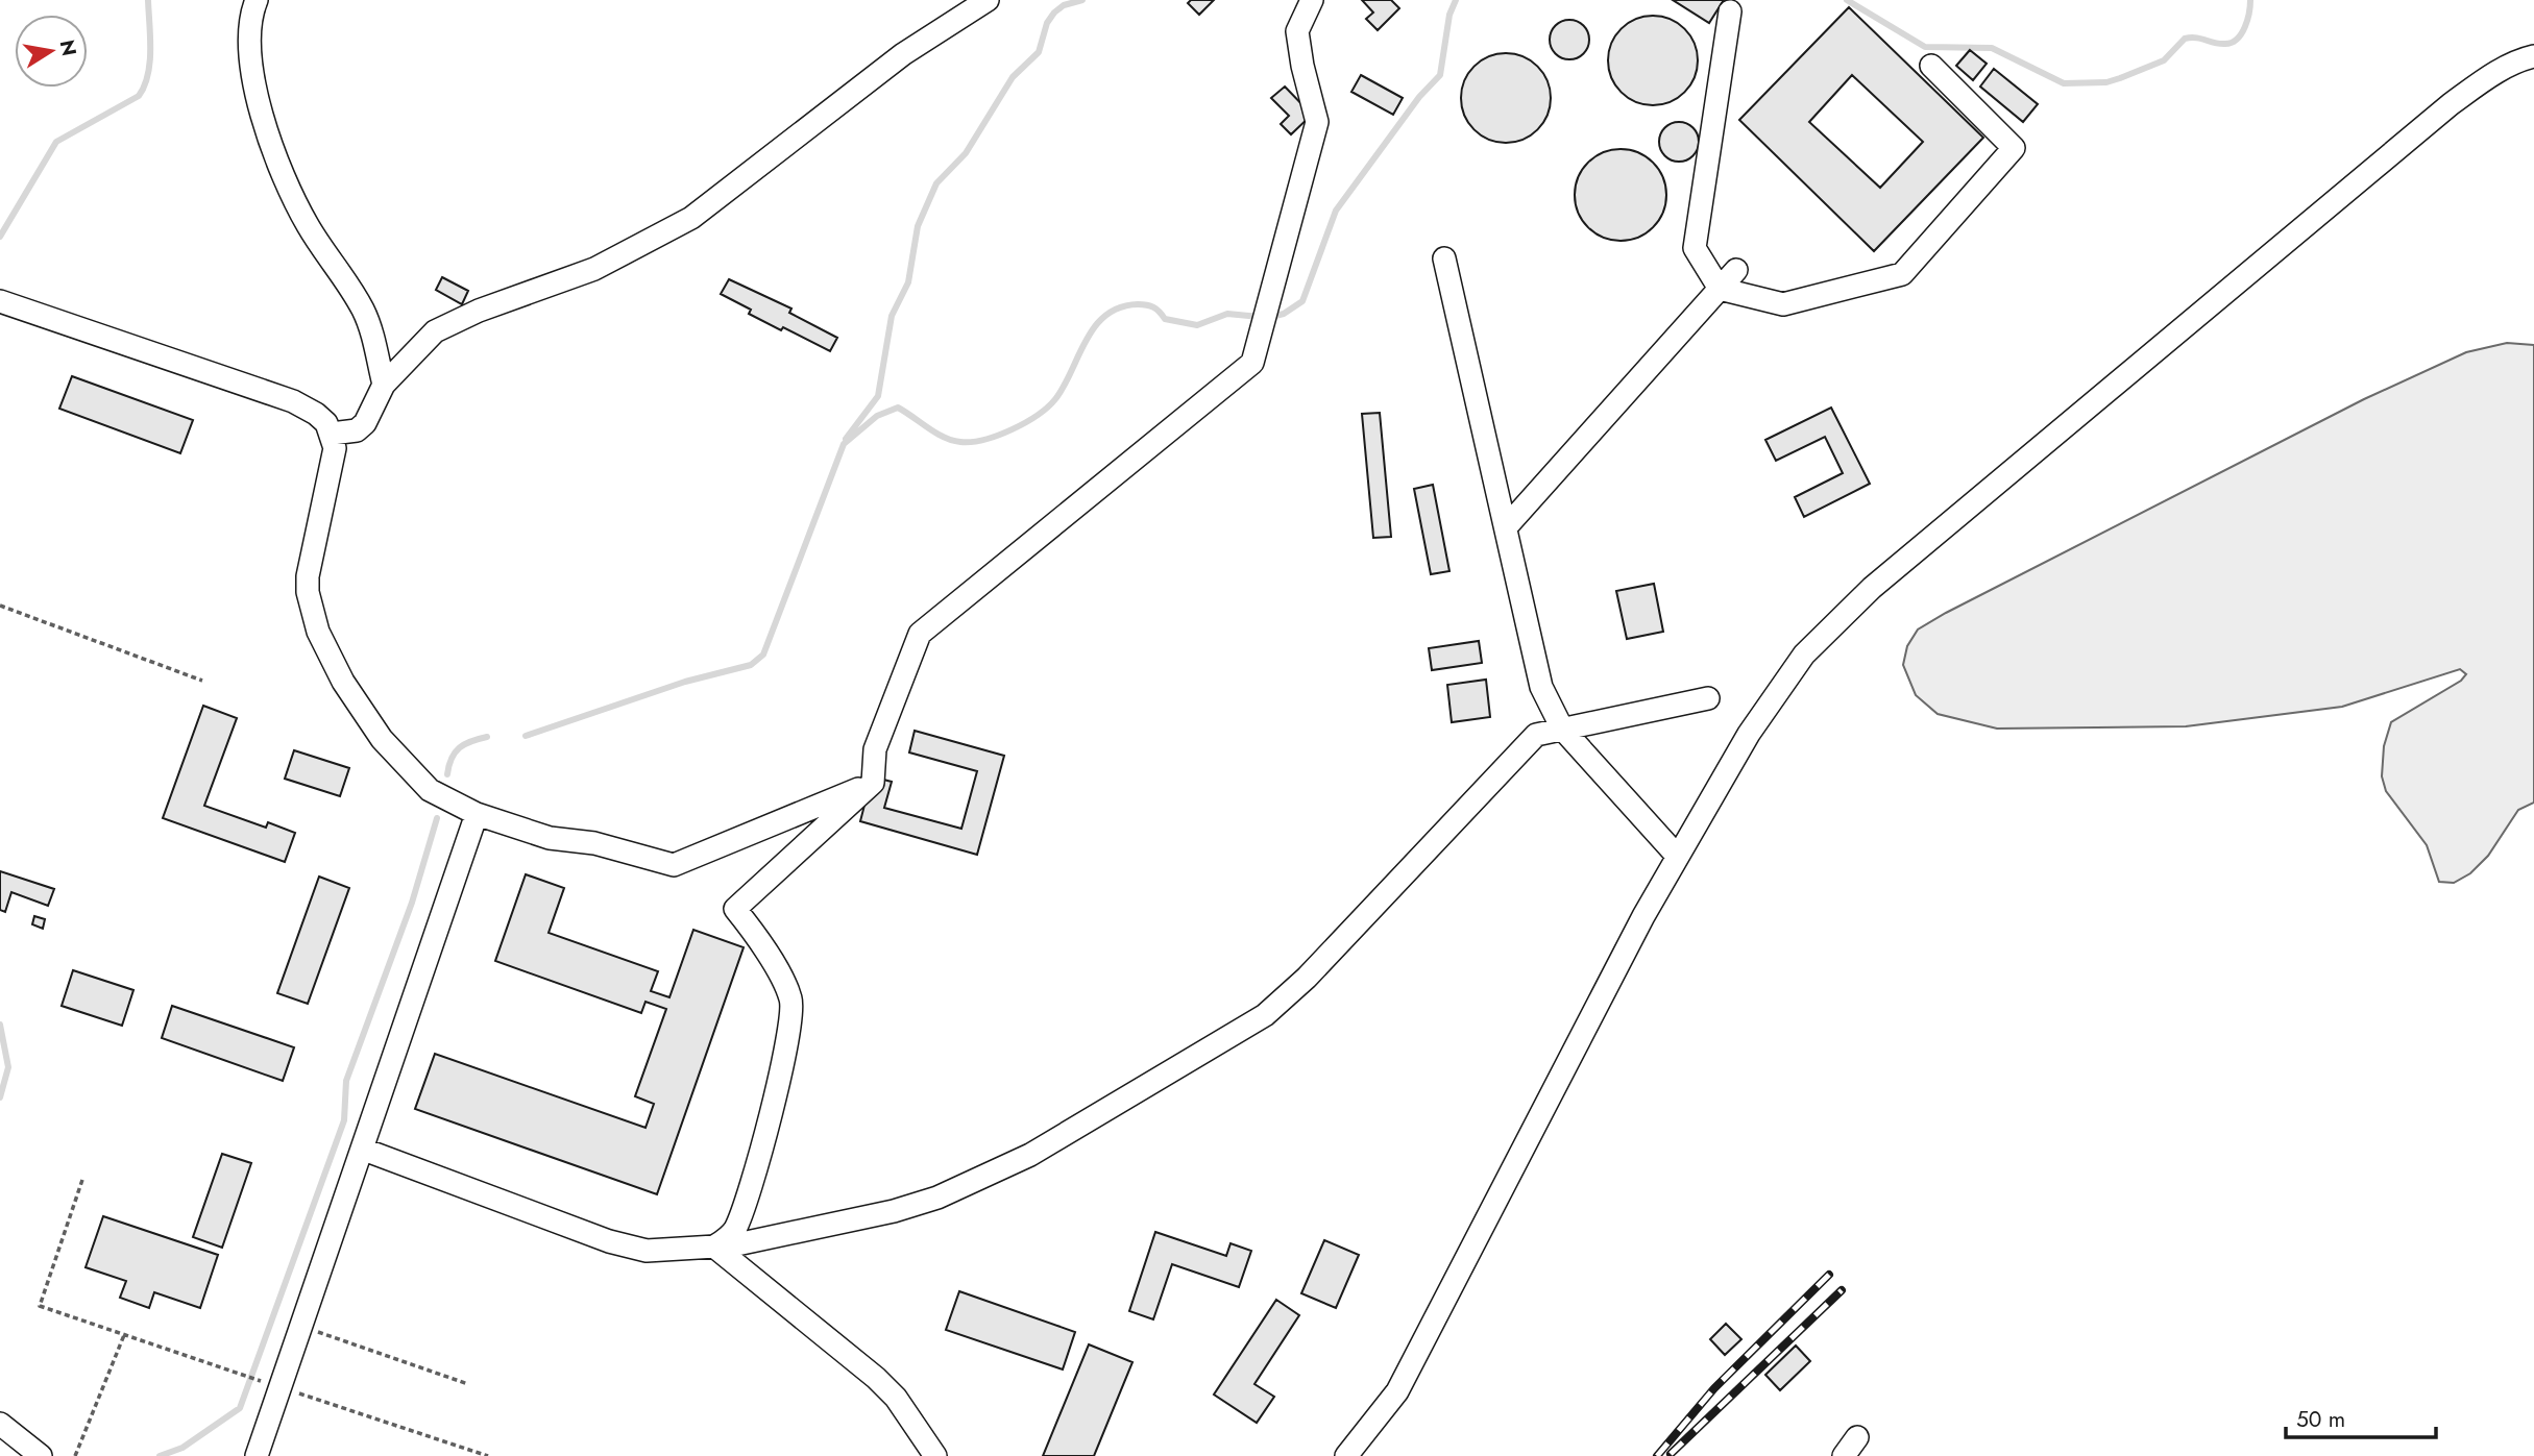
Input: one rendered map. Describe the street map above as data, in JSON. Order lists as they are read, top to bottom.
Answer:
{
  "scale_bar": "50 m",
  "north": "right"
}
